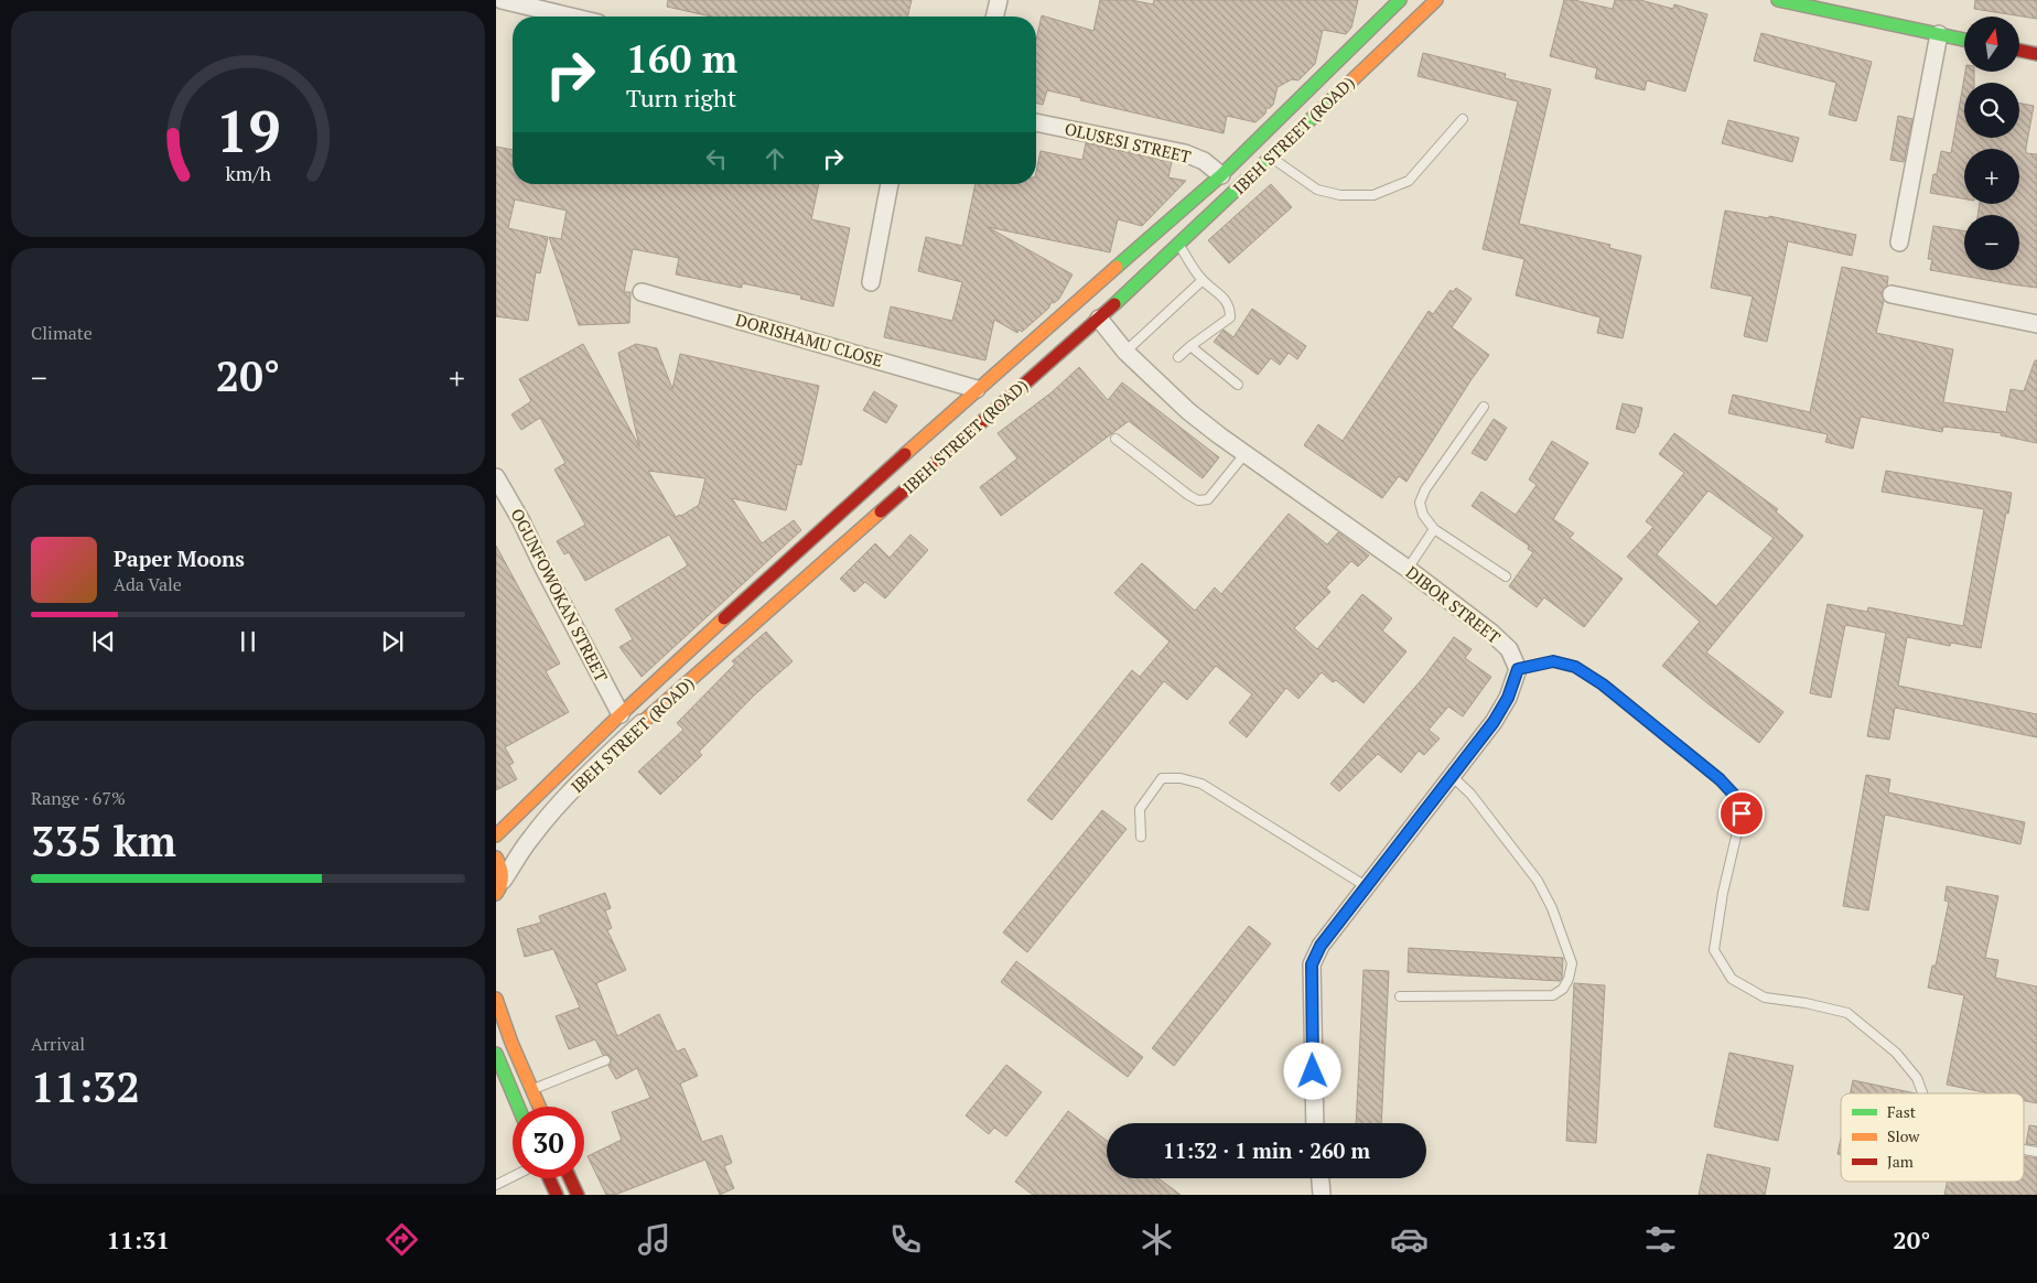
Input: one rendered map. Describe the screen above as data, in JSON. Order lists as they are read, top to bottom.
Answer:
{
  "streets": {
    "street": [
      "IBEH STREET (ROAD)",
      "OLUSESI STREET",
      "DORISHAMU CLOSE",
      "OGUNFOWOKAN STREET",
      "DIBOR STREET"
    ]
  },
  "crossings": [
    ["IBEH STREET (ROAD)", "OLUSESI STREET"],
    ["IBEH STREET (ROAD)", "DORISHAMU CLOSE"],
    ["IBEH STREET (ROAD)", "OGUNFOWOKAN STREET"],
    ["IBEH STREET (ROAD)", "DIBOR STREET"]
  ],
  "legend": ["Fast", "Slow", "Jam"],
  "north": "top",
  "page": {
    "map_buttons": ["+", "−"],
    "turn": ["160 m", "Turn right"],
    "tile": [
      "Climate",
      ["Range · 67%", "335 km"],
      ["Arrival", "11:32"]
    ],
    "heat": ["−", "20°", "+"],
    "song": ["Paper Moons", "Ada Vale"],
    "limit": "30",
    "trip": "11:32 · 1 min · 260 m",
    "tabs": ["11:31", "20°"],
    "gauge": ["19", "km/h"]
  }
}
